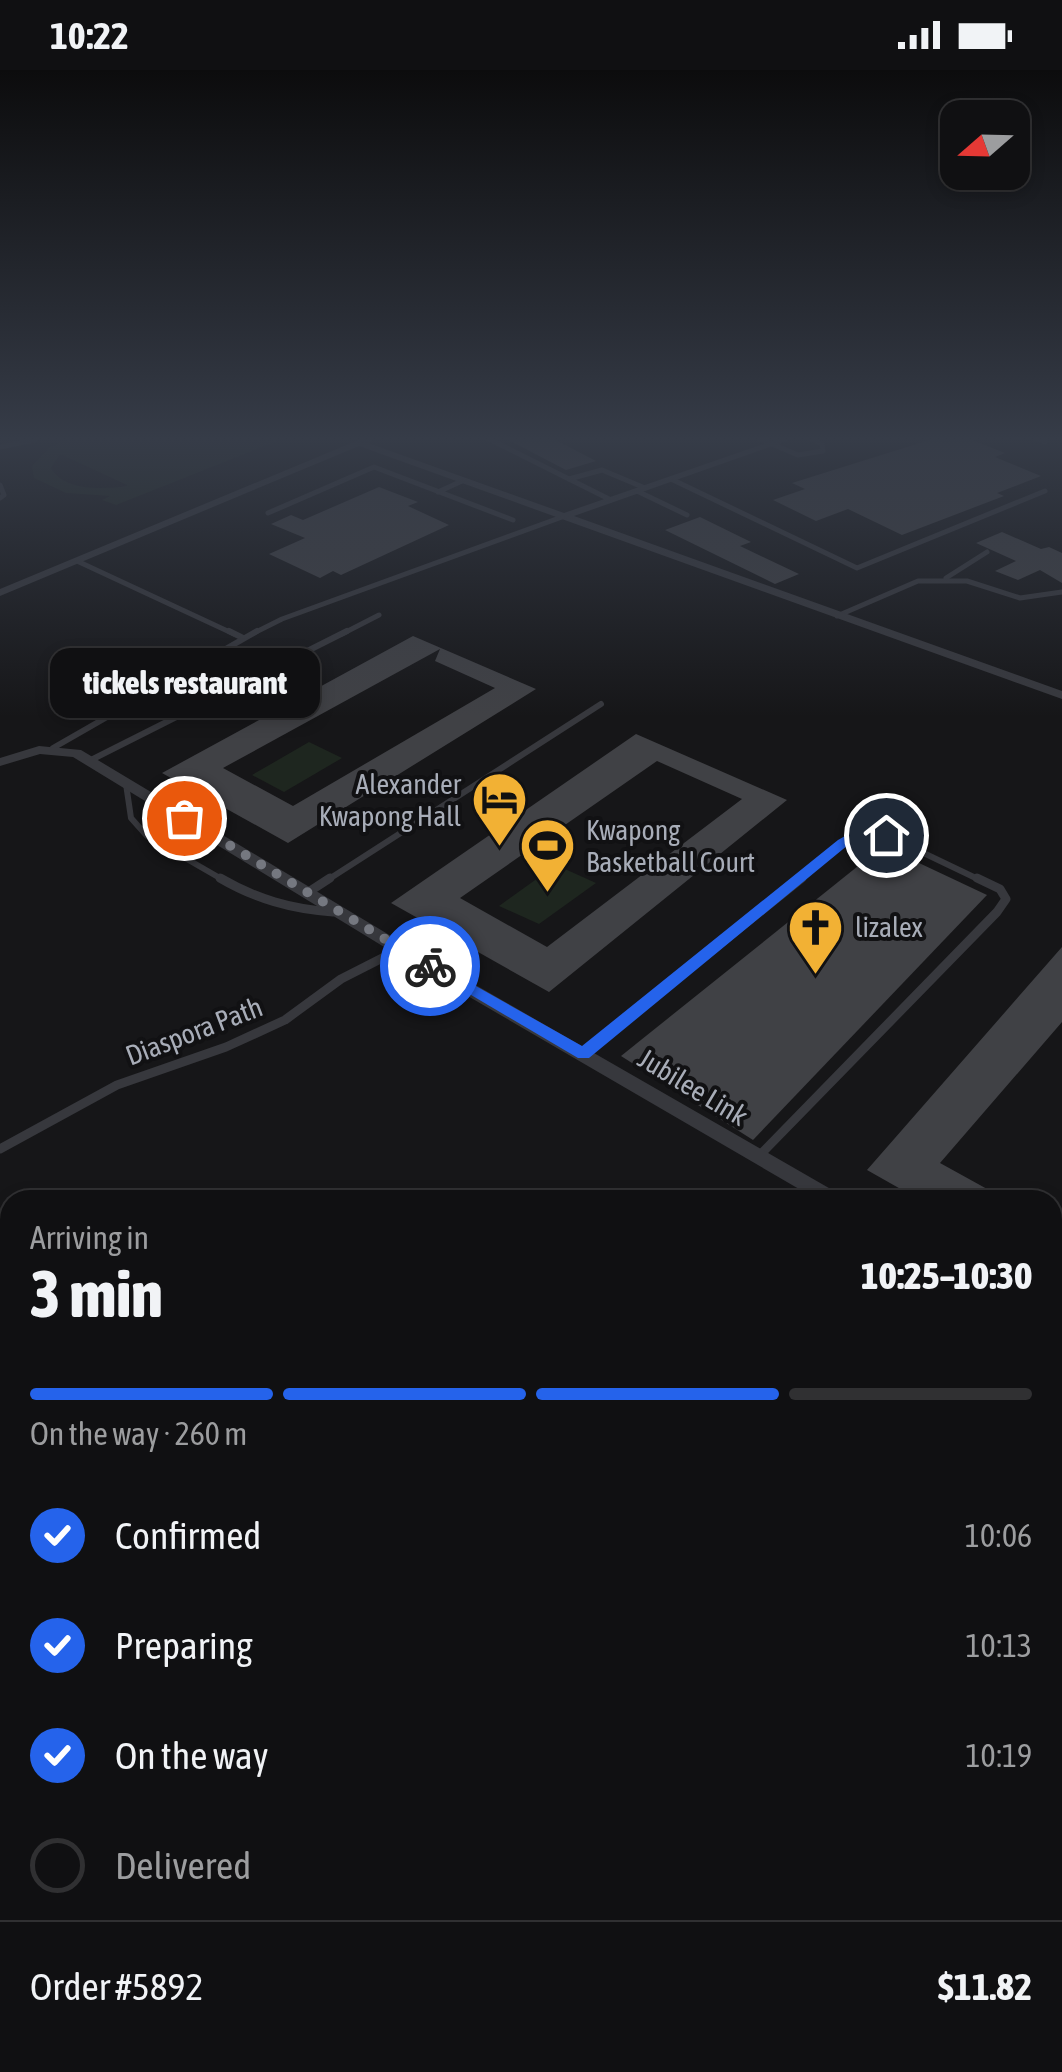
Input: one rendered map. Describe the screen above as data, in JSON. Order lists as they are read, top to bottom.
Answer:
{
  "streets": {
    "street": ["Jubilee Link"],
    "lane": ["Diaspora Path"]
  },
  "crossings": [
    ["Diaspora Path", "Jubilee Link"]
  ],
  "places": {
    "other": ["tickels restaurant"],
    "hotel": ["Alexander Kwapong Hall"],
    "sports": ["Kwapong Basketball Court"],
    "church": ["lizalex"]
  },
  "north": "left",
  "page": {
    "status": "10:22",
    "bubble": "tickels restaurant",
    "heading": ["3 min", "Arriving in", "10:25–10:30"],
    "panel": ["Order #5892", "$11.82"],
    "bar": "On the way · 260 m",
    "list": [
      ["Confirmed", "10:06"],
      ["Preparing", "10:13"],
      ["On the way", "10:19"],
      "Delivered"
    ]
  }
}
